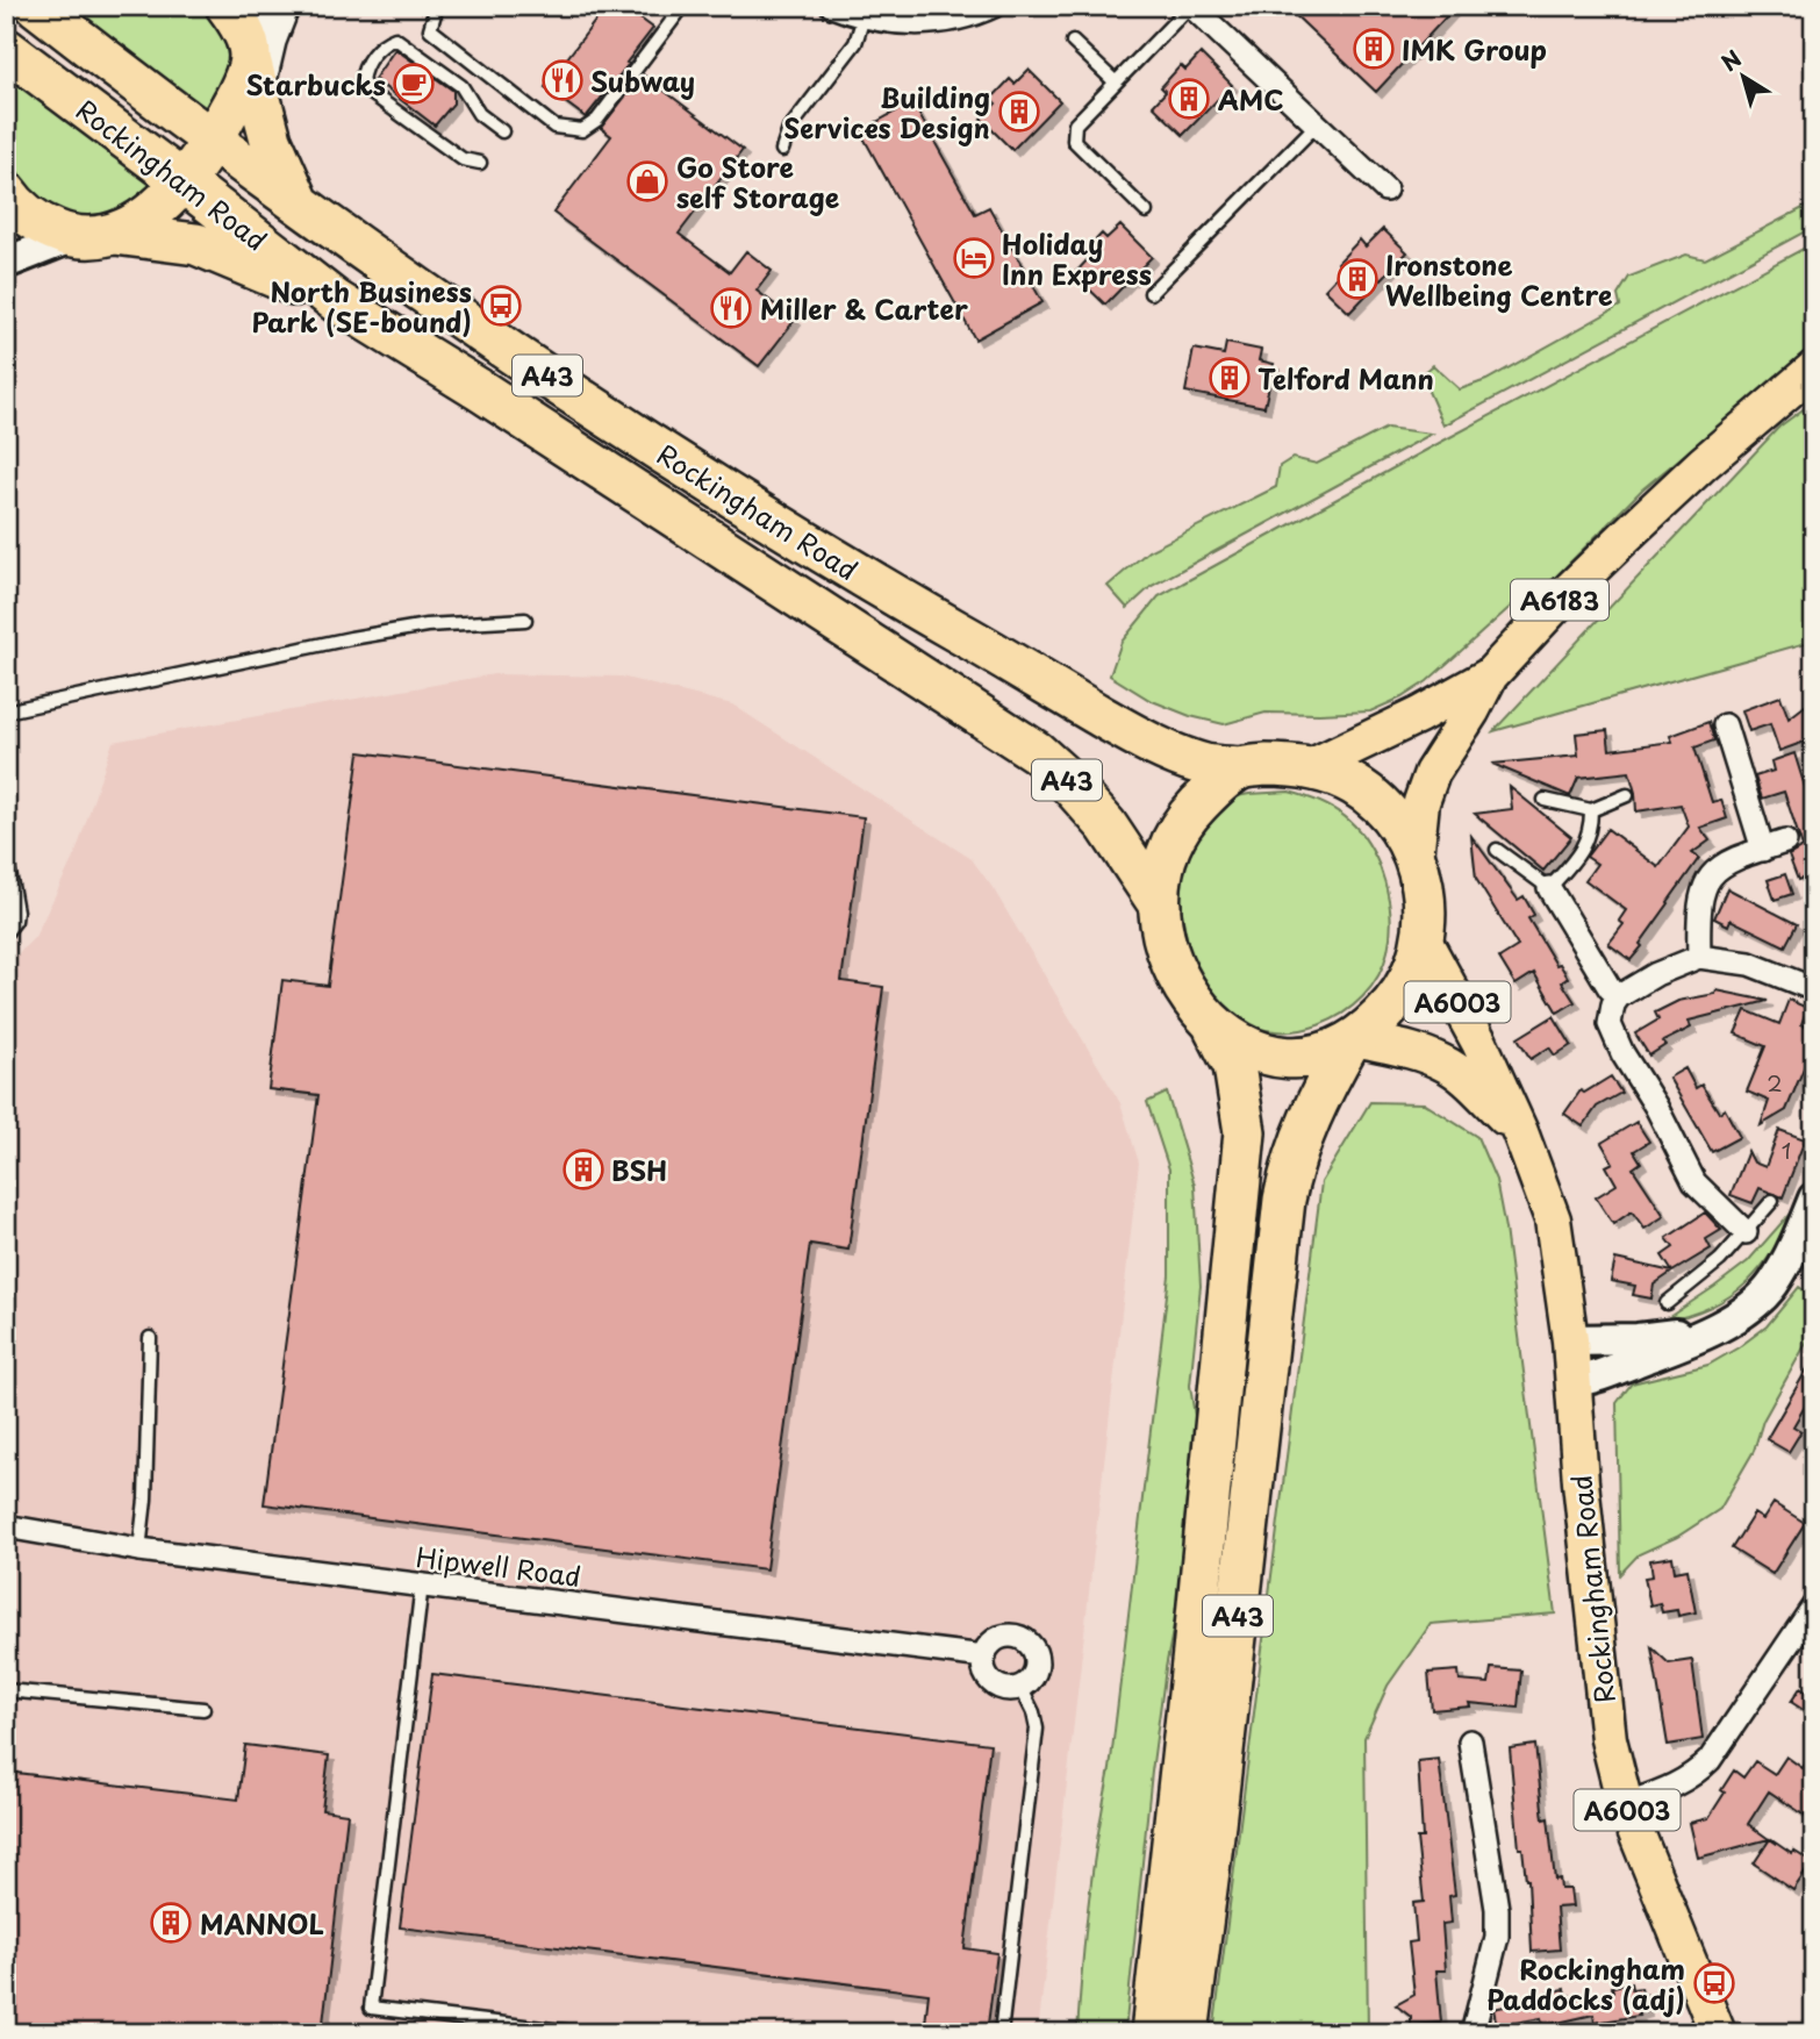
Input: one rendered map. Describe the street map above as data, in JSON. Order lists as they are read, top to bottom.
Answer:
{
  "streets": {
    "highway": ["Rockingham Road", "A43"],
    "main road": ["A6183", "A6003"],
    "street": ["Hipwell Road"]
  },
  "crossings": [
    ["Rockingham Road", "A43"],
    ["Rockingham Road", "A6183"],
    ["A43", "A6183"]
  ],
  "places": {
    "building": [
      "IMK Group",
      "AMC",
      "Building Services Design",
      "Ironstone Wellbeing Centre",
      "Telford Mann",
      "BSH",
      "MANNOL"
    ],
    "restaurant": ["Subway", "Miller & Carter"],
    "cafe": ["Starbucks"],
    "shop": ["Go Store self Storage"],
    "hotel": ["Holiday Inn Express"],
    "bus stop": ["North Business Park (SE-bound)", "Rockingham Paddocks (adj)"]
  },
  "house_numbers": ["2", "1"],
  "north": "top left"
}
